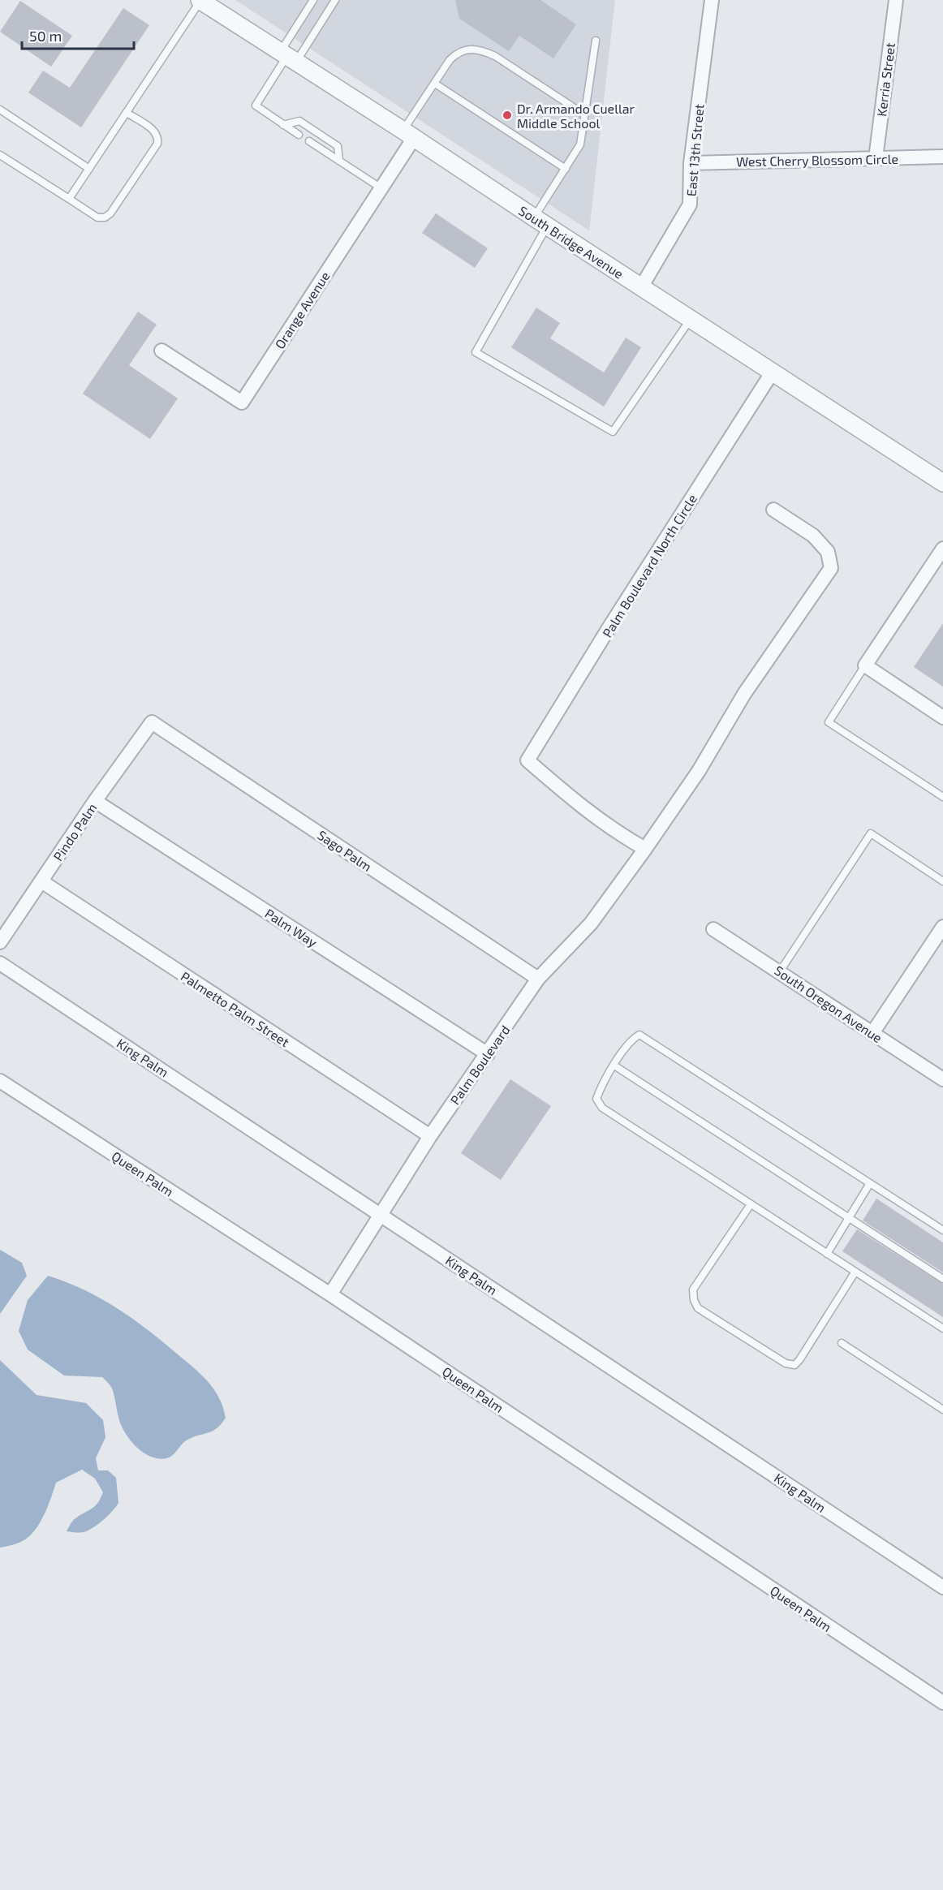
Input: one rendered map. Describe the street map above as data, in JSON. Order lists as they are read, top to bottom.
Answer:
{
  "streets": {
    "street": [
      "Kerria Street",
      "East 13th Street",
      "West Cherry Blossom Circle",
      "South Bridge Avenue",
      "Orange Avenue",
      "Palm Boulevard North Circle",
      "Pindo Palm",
      "Sago Palm",
      "Palm Way",
      "South Oregon Avenue",
      "Palmetto Palm Street",
      "King Palm",
      "Palm Boulevard",
      "Queen Palm"
    ]
  },
  "crossings": [
    ["Kerria Street", "West Cherry Blossom Circle"],
    ["East 13th Street", "West Cherry Blossom Circle"],
    ["East 13th Street", "South Bridge Avenue"],
    ["South Bridge Avenue", "Orange Avenue"],
    ["South Bridge Avenue", "Palm Boulevard North Circle"],
    ["Palm Boulevard North Circle", "Palm Boulevard"],
    ["Pindo Palm", "Sago Palm"],
    ["Pindo Palm", "Palm Way"],
    ["Pindo Palm", "Palmetto Palm Street"],
    ["Sago Palm", "Palm Boulevard"],
    ["Palm Way", "Palm Boulevard"],
    ["Palmetto Palm Street", "Palm Boulevard"],
    ["King Palm", "Palm Boulevard"],
    ["Palm Boulevard", "Queen Palm"]
  ],
  "places": ["Dr. Armando Cuellar Middle School"],
  "scale_bar": "50 m"
}
